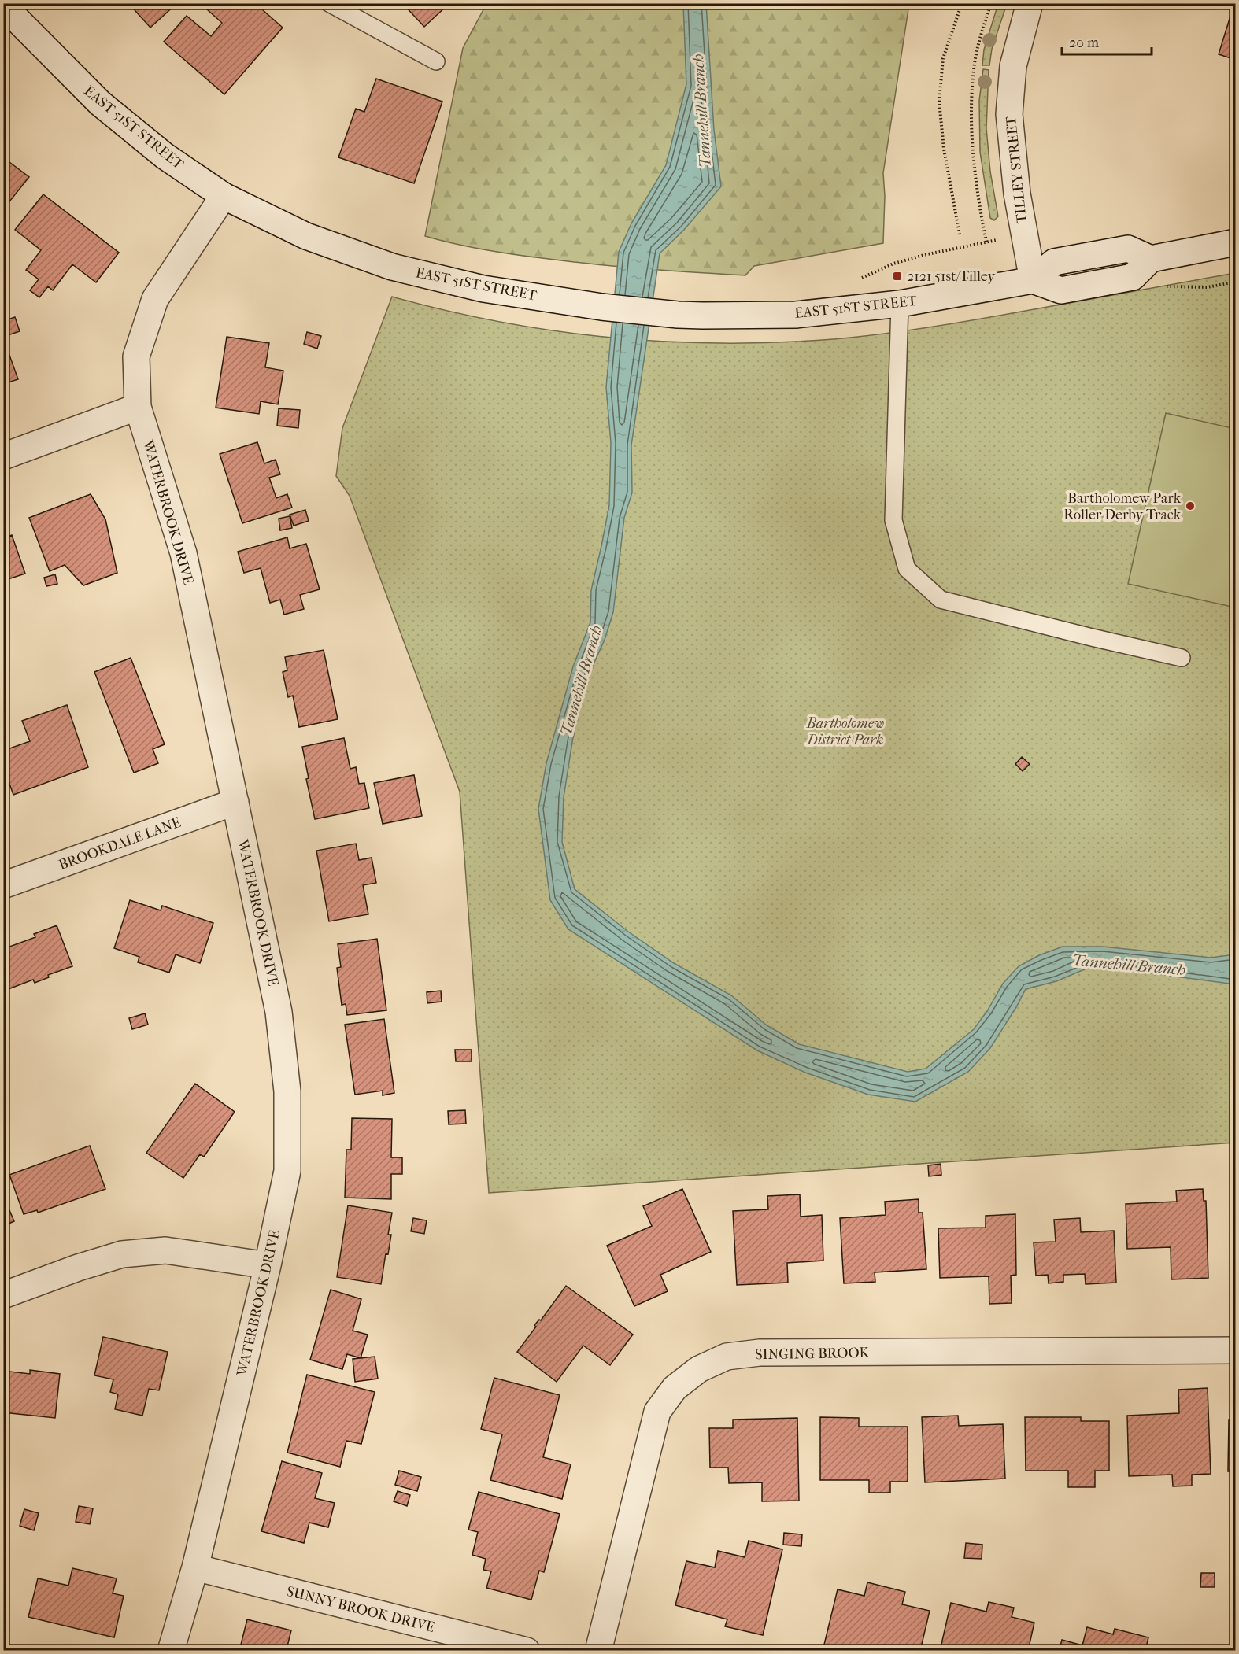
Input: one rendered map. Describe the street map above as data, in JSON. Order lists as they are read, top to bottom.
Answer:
{
  "streets": {
    "street": [
      "EAST 51ST STREET",
      "TILLEY STREET",
      "WATERBROOK DRIVE",
      "BROOKDALE LANE",
      "SINGING BROOK",
      "SUNNY BROOK DRIVE"
    ]
  },
  "crossings": [
    ["EAST 51ST STREET", "TILLEY STREET"],
    ["EAST 51ST STREET", "WATERBROOK DRIVE"],
    ["WATERBROOK DRIVE", "BROOKDALE LANE"],
    ["WATERBROOK DRIVE", "SUNNY BROOK DRIVE"]
  ],
  "water": ["Tannehill Branch"],
  "parks": ["Bartholomew District Park"],
  "places": {
    "transit": ["2121 51st/Tilley"],
    "other": ["Bartholomew Park Roller Derby Track"]
  },
  "scale_bar": "20 m"
}
